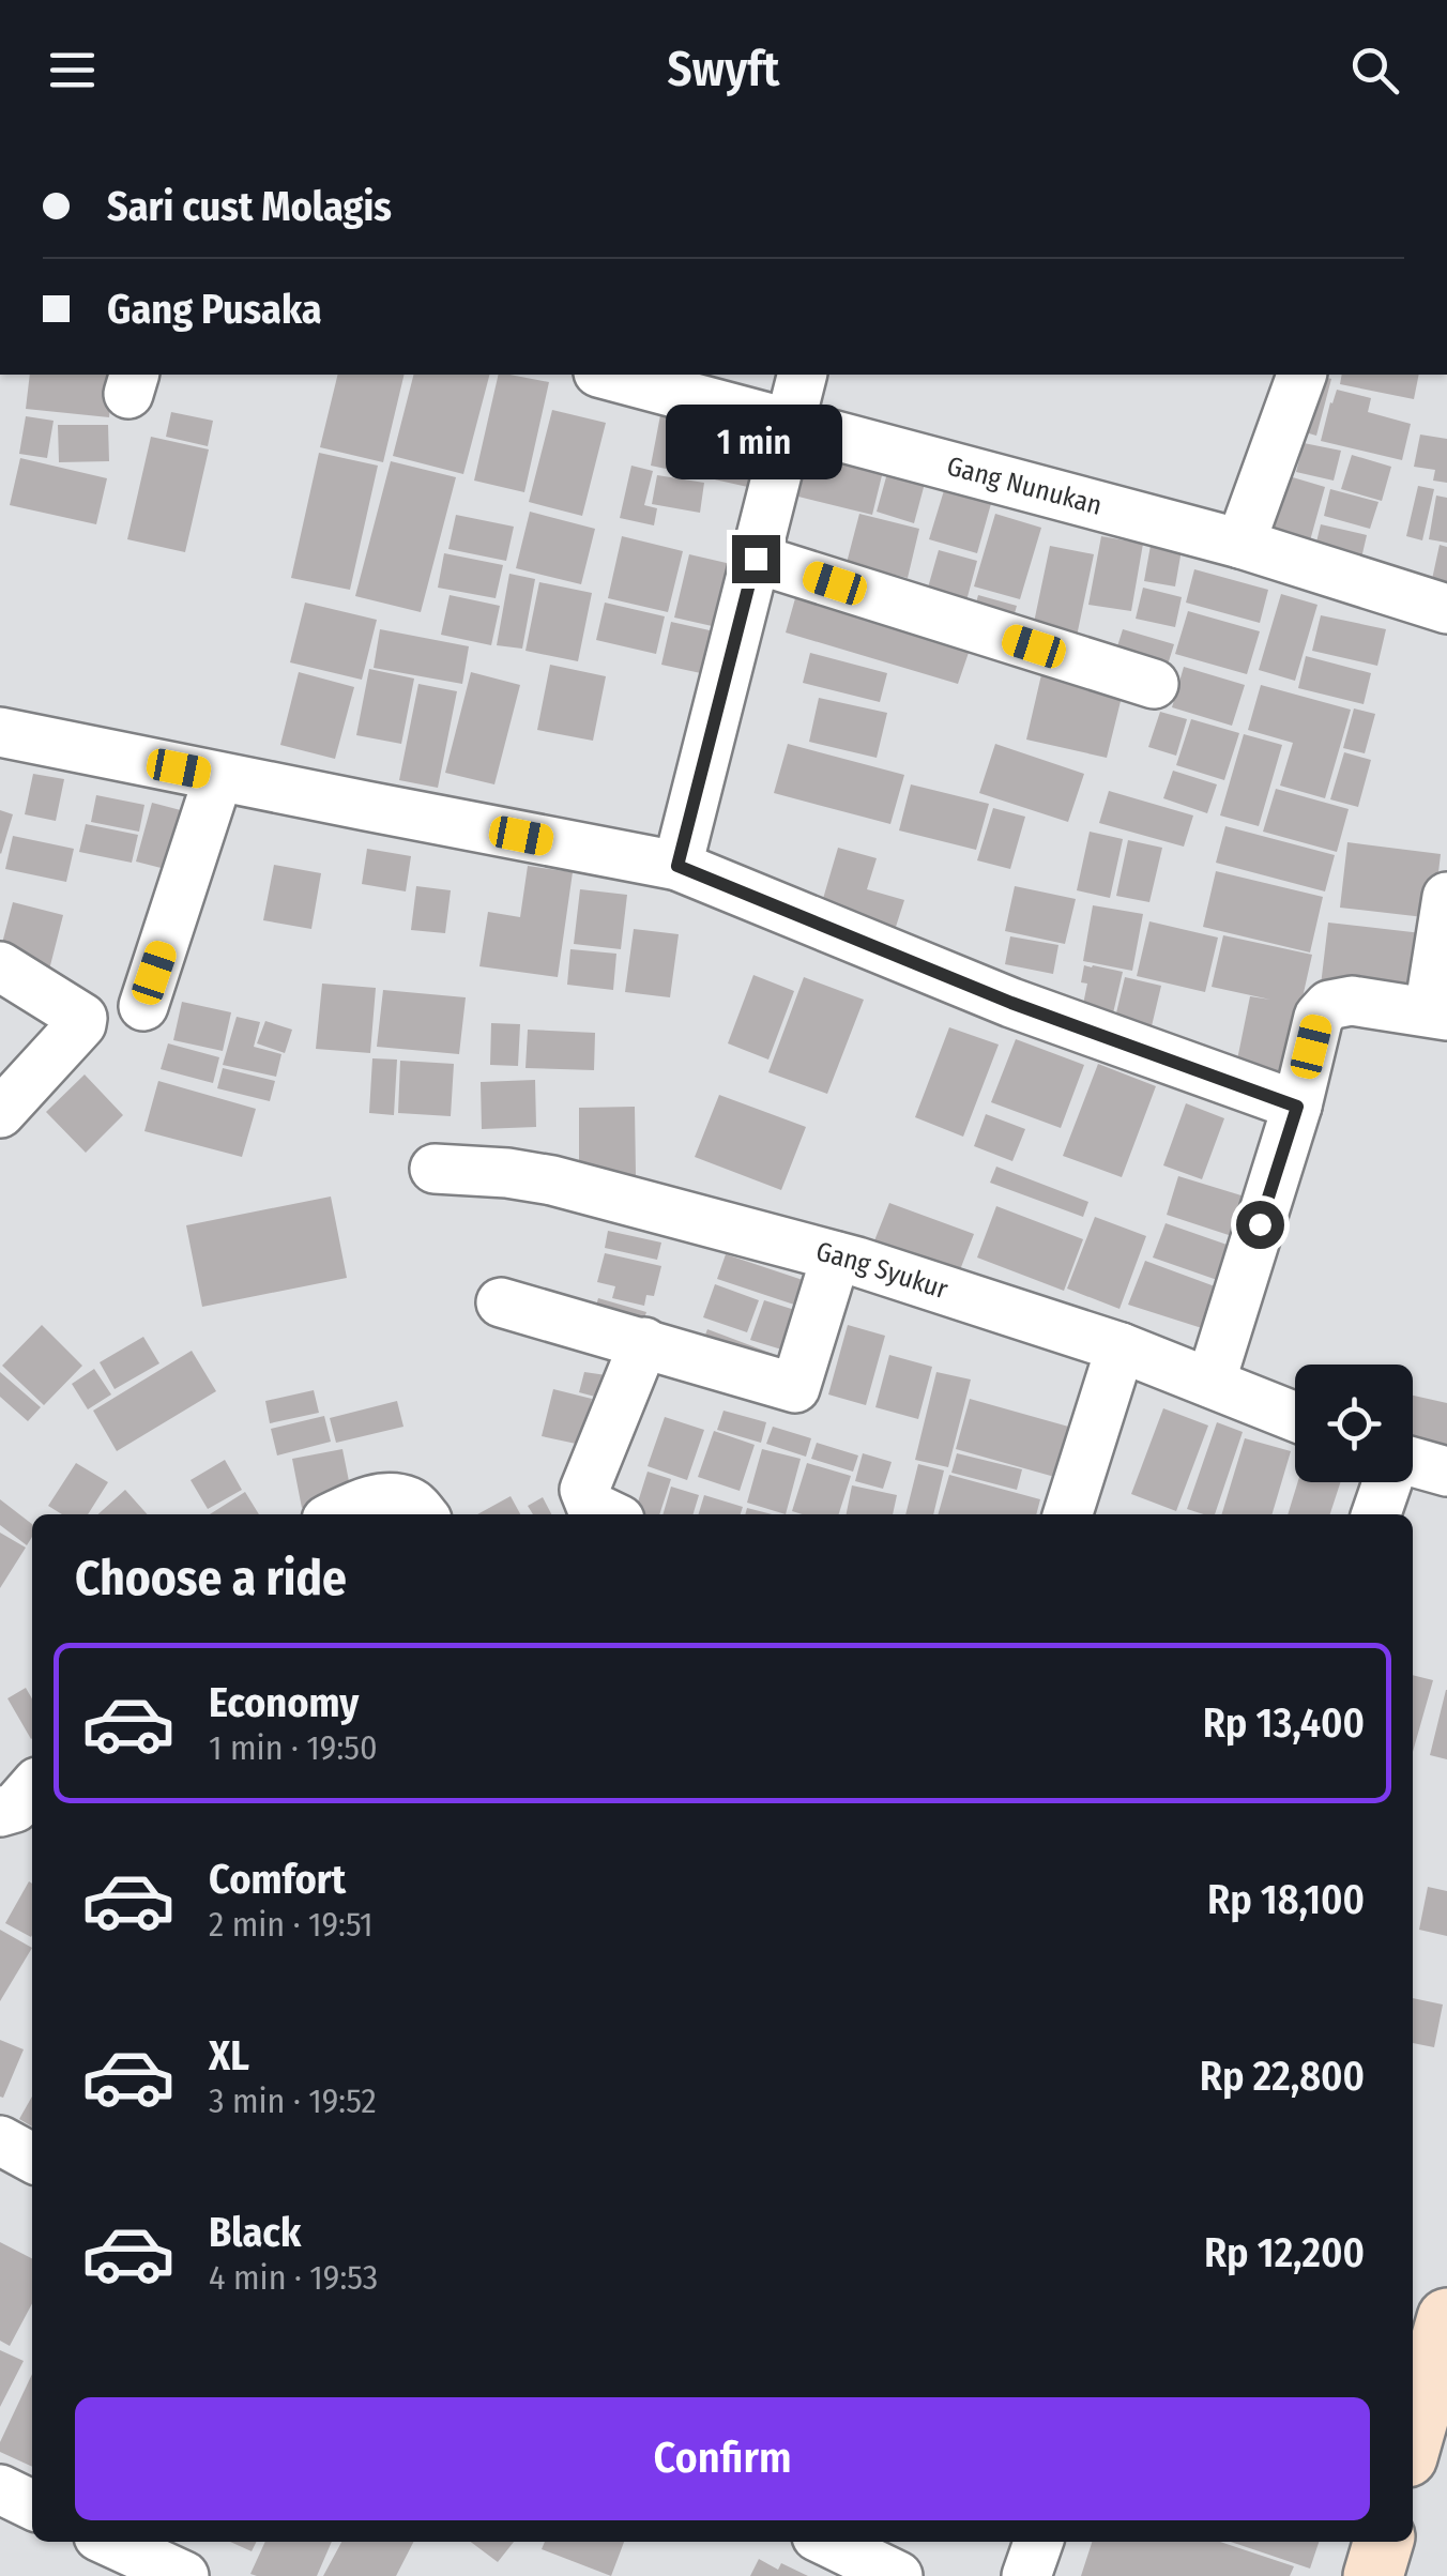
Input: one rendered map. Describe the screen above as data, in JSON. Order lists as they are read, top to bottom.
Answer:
{
  "streets": {
    "street": ["Gang Nunukan", "Gang Syukur"]
  },
  "page": {
    "header": "Swyft",
    "banner": ["Sari cust Molagis", "Gang Pusaka"],
    "bubble": "1 min",
    "heading": "Choose a ride",
    "list": [
      {
        "name": "Economy",
        "note": "1 min · 19:50",
        "value": "Rp 13,400"
      },
      {
        "name": "Comfort",
        "note": "2 min · 19:51",
        "value": "Rp 18,100"
      },
      {
        "name": "XL",
        "note": "3 min · 19:52",
        "value": "Rp 22,800"
      },
      {
        "name": "Black",
        "note": "4 min · 19:53",
        "value": "Rp 12,200"
      }
    ],
    "buttons": "Confirm"
  }
}
